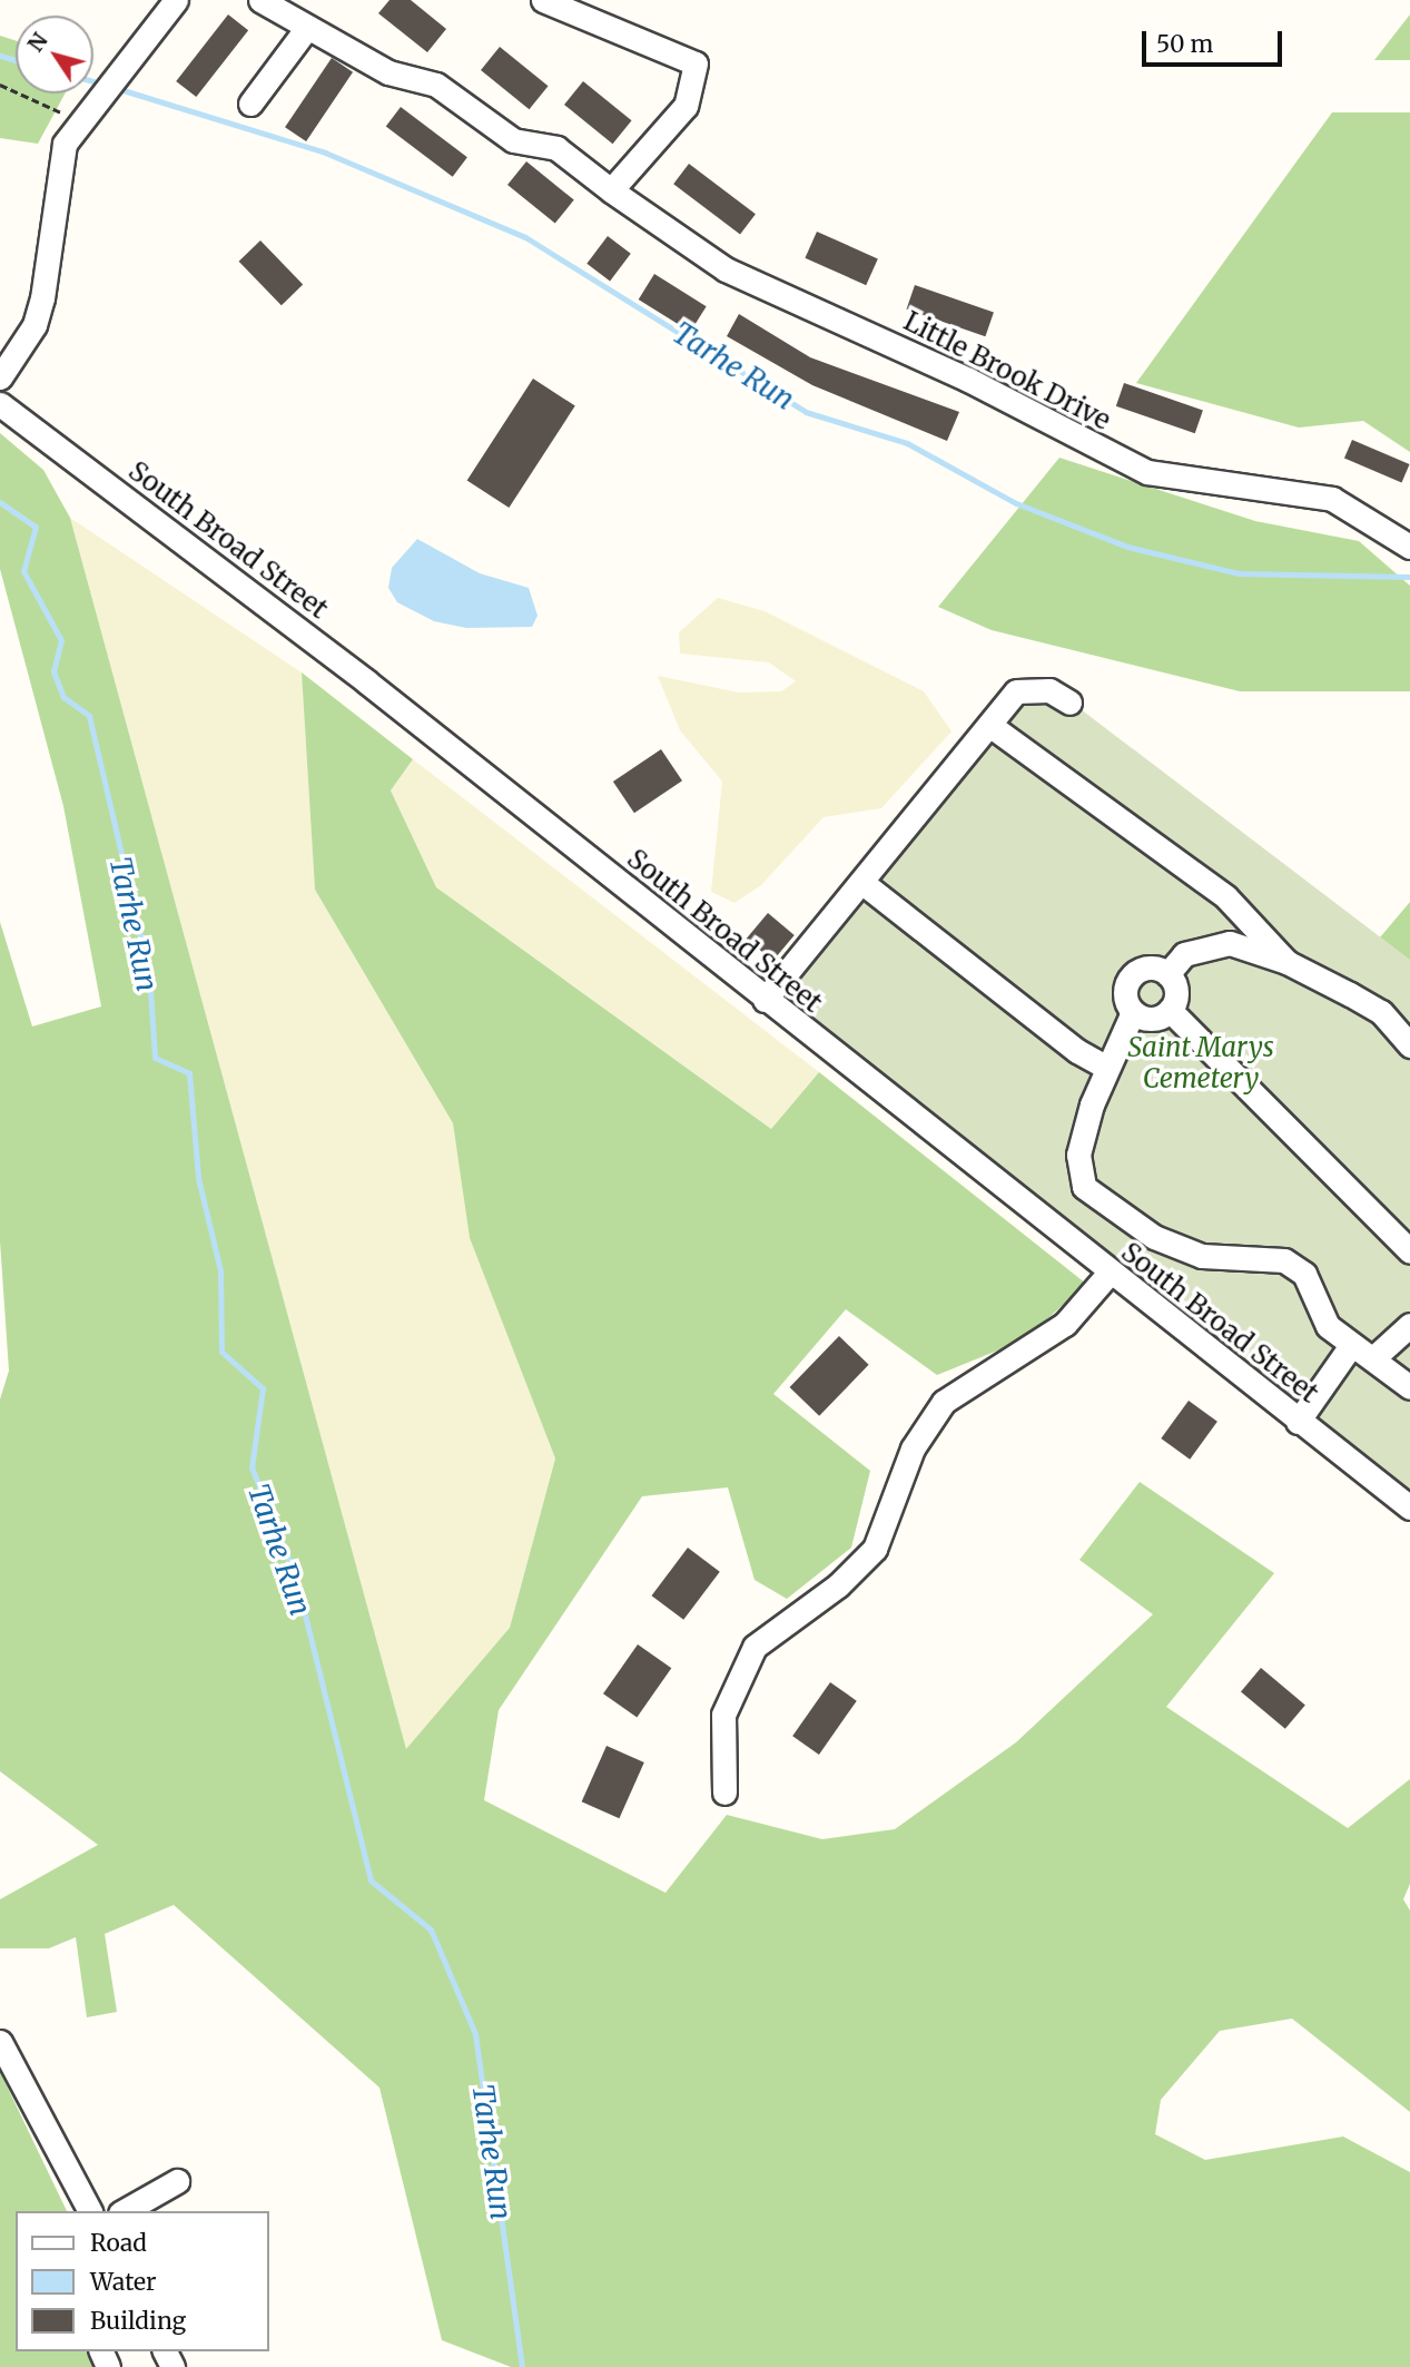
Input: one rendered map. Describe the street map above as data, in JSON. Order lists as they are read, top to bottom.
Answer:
{
  "streets": {
    "street": ["Little Brook Drive", "South Broad Street"]
  },
  "water": ["Tarhe Run"],
  "parks": ["Saint Marys Cemetery"],
  "legend": ["Road", "Water", "Building"],
  "scale_bar": "50 m",
  "north": "top left"
}
